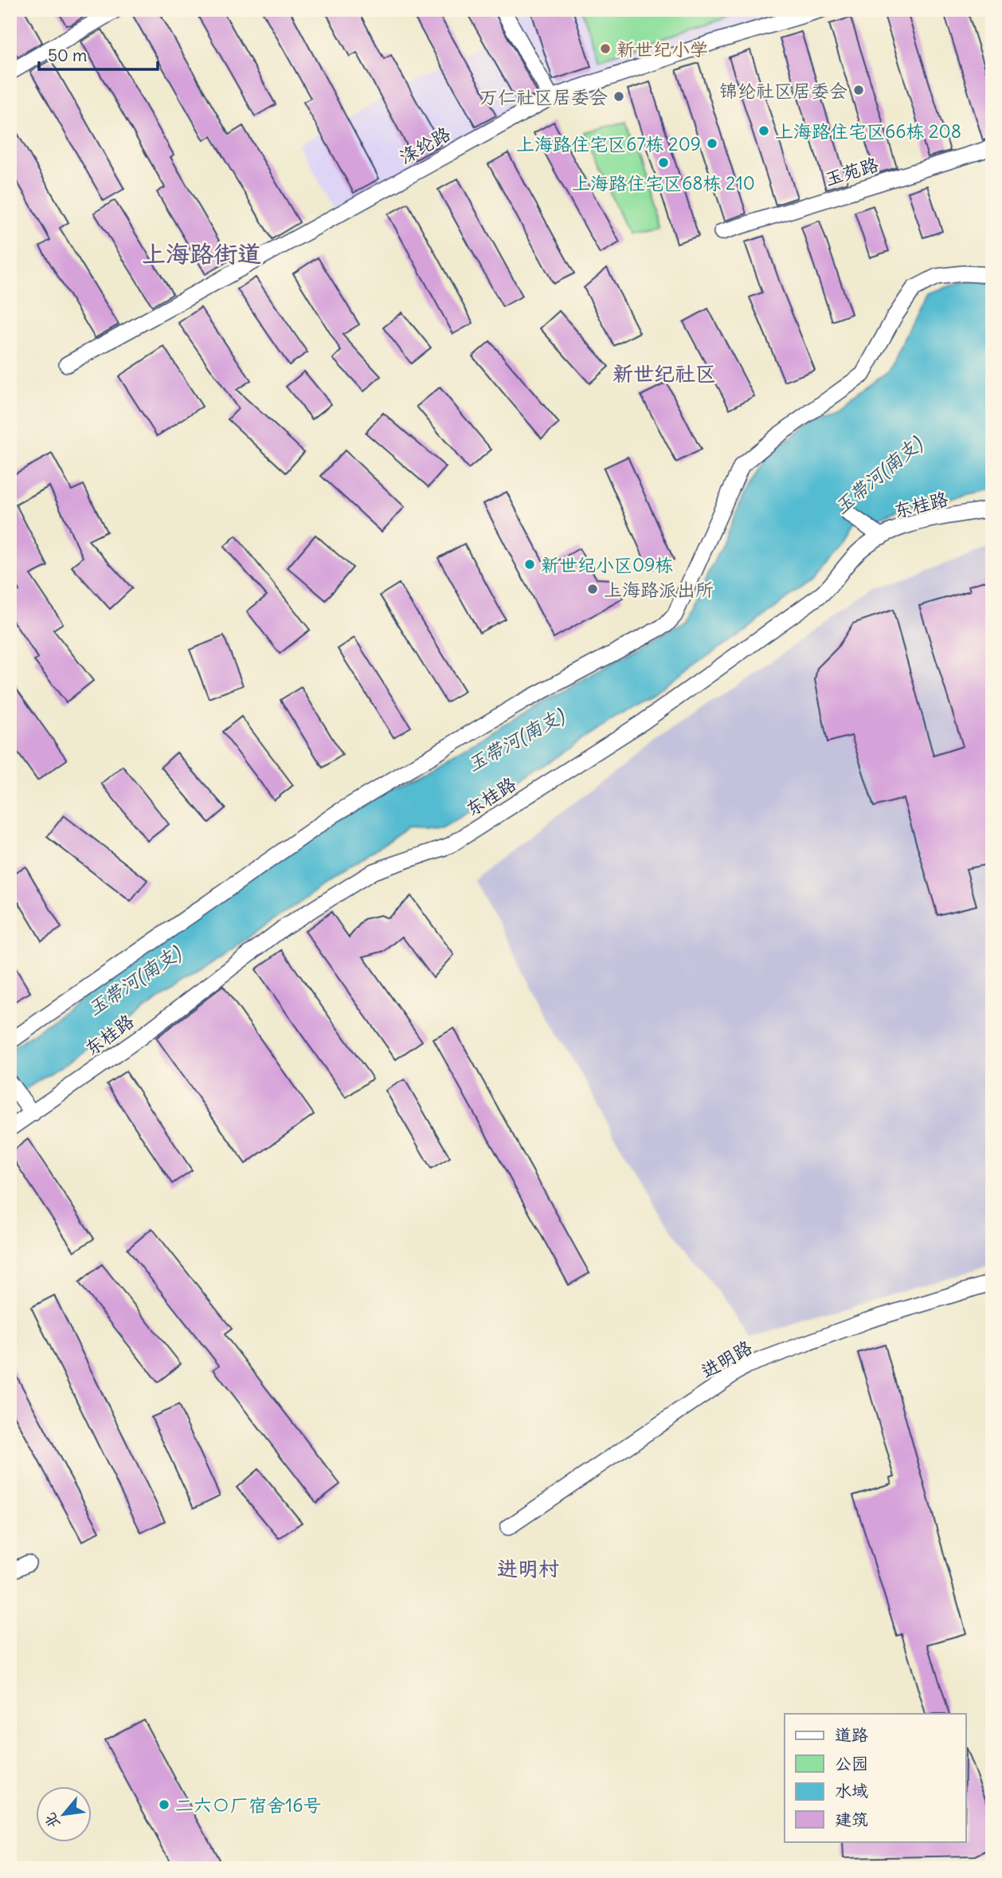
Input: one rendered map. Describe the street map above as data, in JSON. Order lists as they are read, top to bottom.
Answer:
{
  "streets": {
    "street": [
      "涤纶路",
      "玉苑路",
      "东桂路",
      "进明路"
    ]
  },
  "districts": ["上海路街道", "新世纪社区", "进明村"],
  "water": ["玉带河(南支)"],
  "places": [
    "新世纪小学",
    "锦纶社区居委会",
    "万仁社区居委会",
    "上海路住宅区66栋 208",
    "上海路住宅区67栋 209",
    "上海路住宅区68栋 210",
    "新世纪小区09栋",
    "上海路派出所",
    "二六〇厂宿舍16号"
  ],
  "legend": [
    "道路",
    "公园",
    "水域",
    "建筑"
  ],
  "scale_bar": "50 m",
  "north": "bottom left"
}
